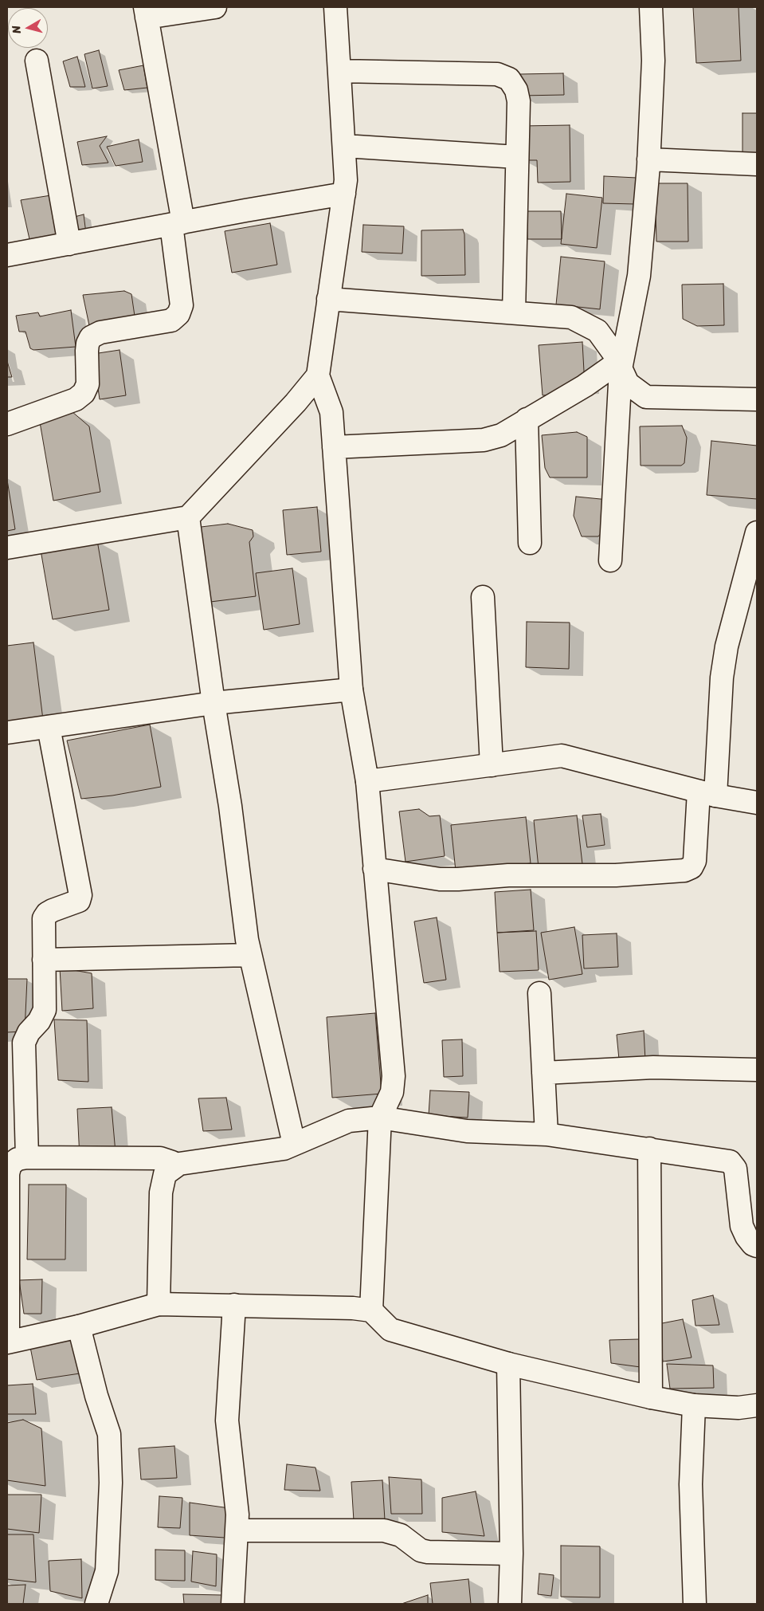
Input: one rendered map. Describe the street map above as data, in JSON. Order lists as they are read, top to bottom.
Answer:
{
  "north": "left"
}
